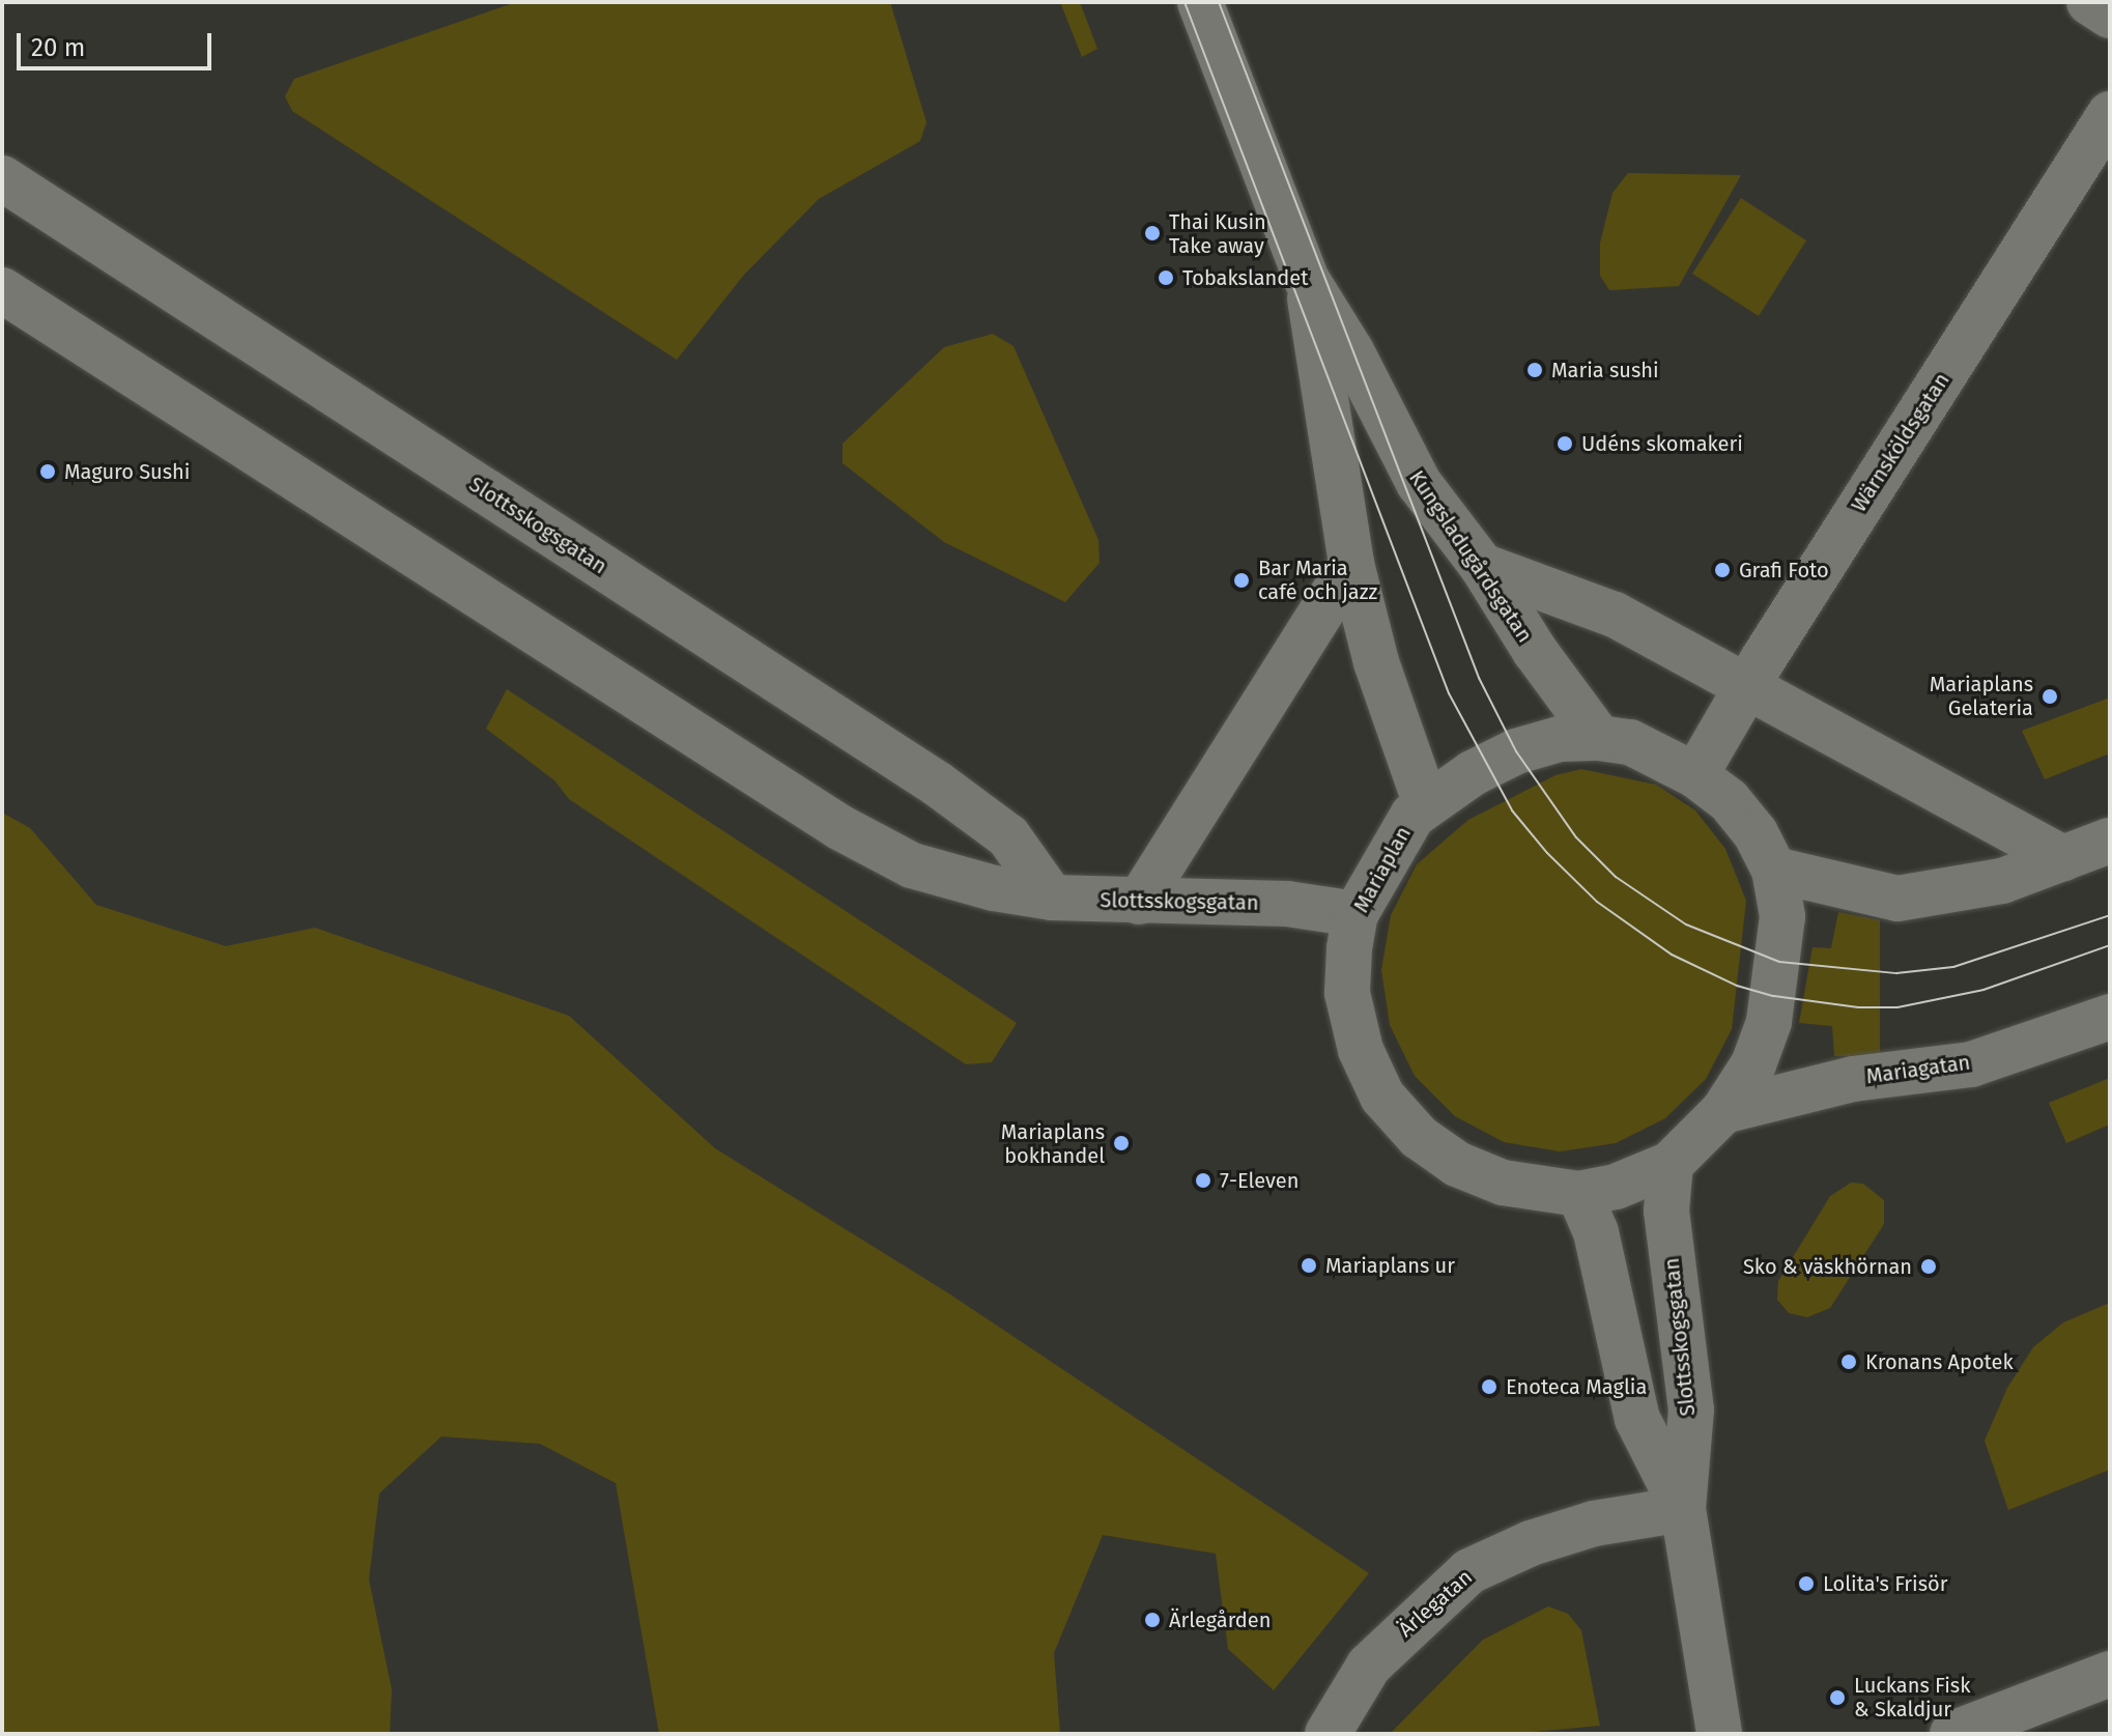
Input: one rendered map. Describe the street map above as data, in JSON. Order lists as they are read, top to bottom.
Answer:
{
  "streets": {
    "street": [
      "Wärnsköldsgatan",
      "Slottsskogsgatan",
      "Kungsladugårdsgatan",
      "Mariaplan",
      "Mariagatan",
      "Ärlegatan"
    ]
  },
  "crossings": [
    ["Wärnsköldsgatan", "Mariaplan"],
    ["Slottsskogsgatan", "Mariaplan"],
    ["Slottsskogsgatan", "Ärlegatan"],
    ["Kungsladugårdsgatan", "Mariaplan"],
    ["Mariaplan", "Mariagatan"]
  ],
  "places": [
    "Thai Kusin Take away",
    "Tobakslandet",
    "Maria sushi",
    "Udéns skomakeri",
    "Maguro Sushi",
    "Grafi Foto",
    "Bar Maria café och jazz",
    "Mariaplans Gelateria",
    "Mariaplans bokhandel",
    "7-Eleven",
    "Mariaplans ur",
    "Sko & väskhörnan",
    "Kronans Apotek",
    "Enoteca Maglia",
    "Lolita's Frisör",
    "Ärlegården",
    "Luckans Fisk & Skaldjur"
  ],
  "scale_bar": "20 m"
}
